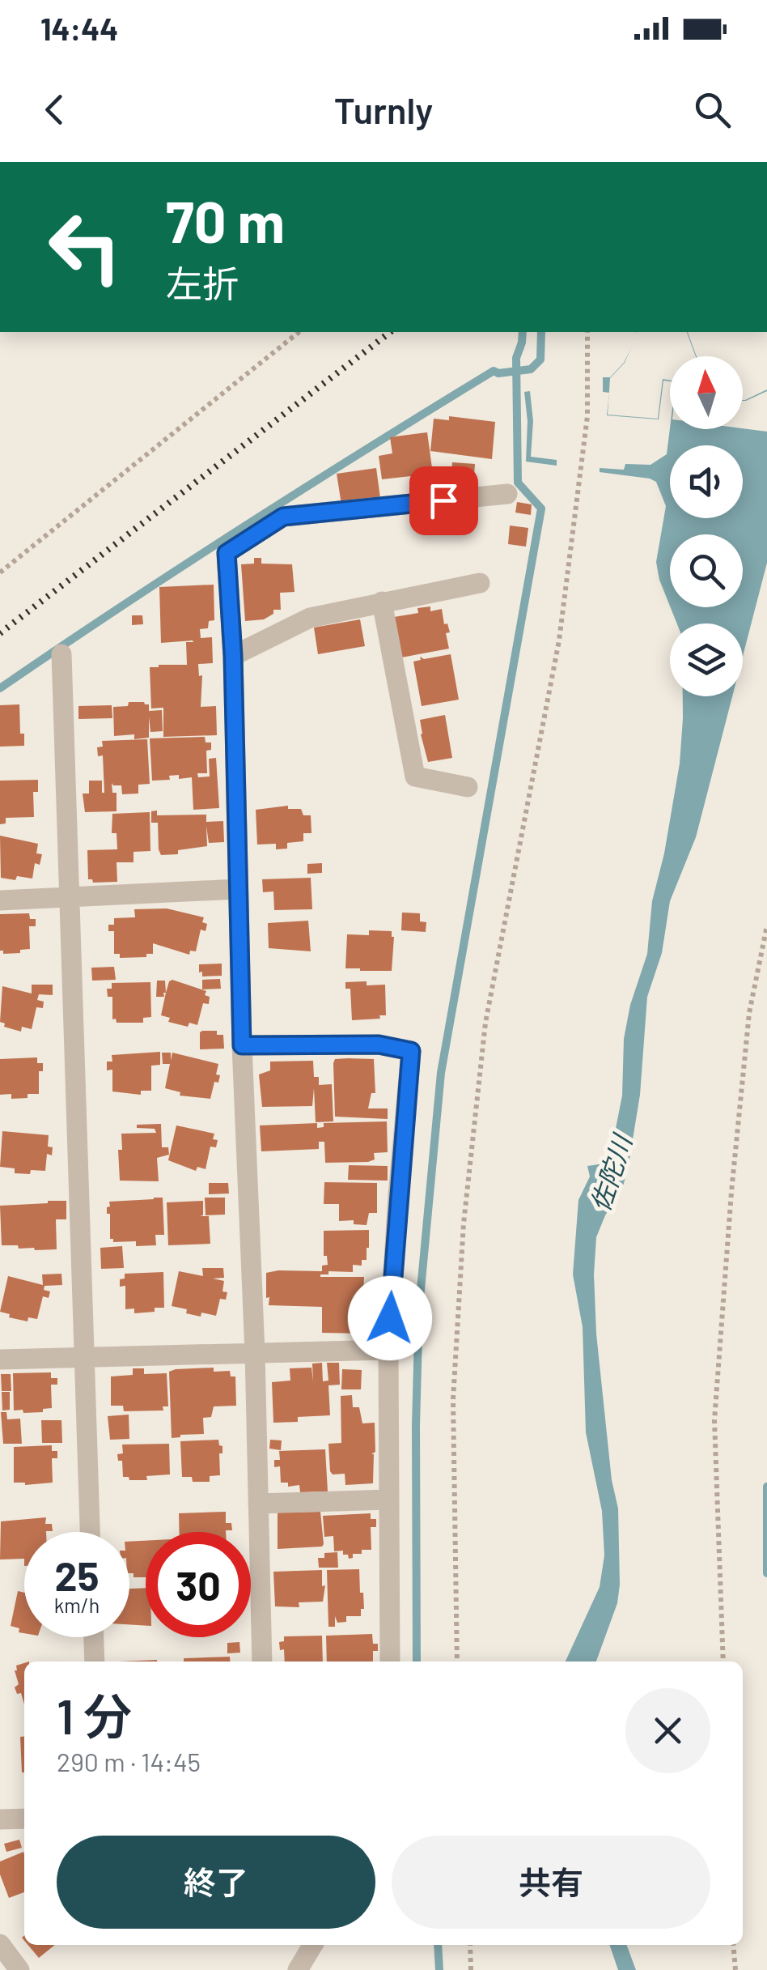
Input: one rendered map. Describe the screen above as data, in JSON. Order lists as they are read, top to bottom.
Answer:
{
  "water": ["佐陀川"],
  "north": "top",
  "page": {
    "status": "14:44",
    "header": "Turnly",
    "turn": ["70 m", "左折"],
    "speed": "25 km/h",
    "limit": "30",
    "heading": ["1 分", "290 m · 14:45"],
    "buttons": ["終了", "共有"]
  }
}
